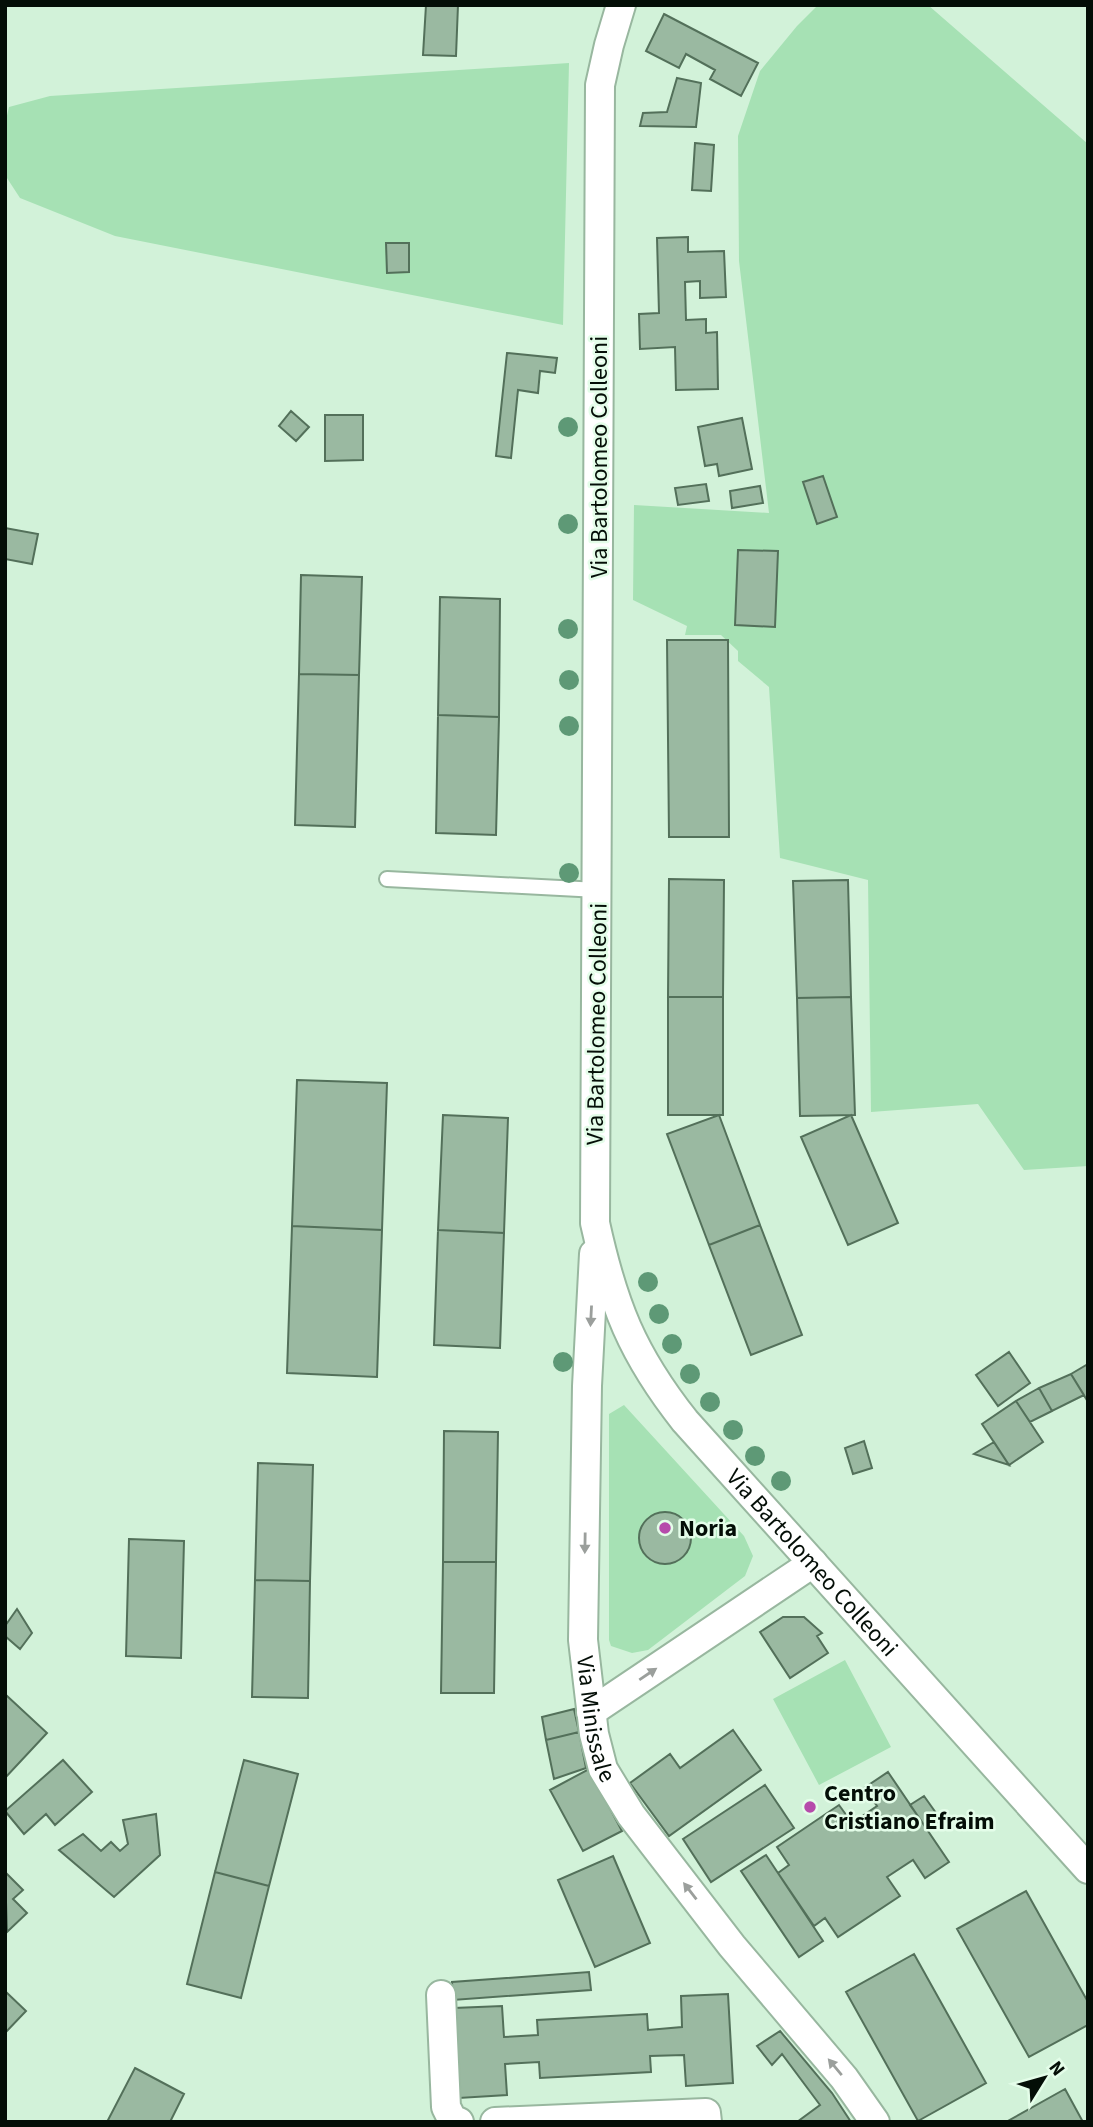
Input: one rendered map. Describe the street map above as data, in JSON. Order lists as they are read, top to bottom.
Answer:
{
  "streets": {
    "street": ["Via Bartolomeo Colleoni", "Via Minissale"]
  },
  "crossings": [
    ["Via Bartolomeo Colleoni", "Via Minissale"]
  ],
  "places": ["Noria", "Centro Cristiano Efraim"],
  "north": "top right"
}
